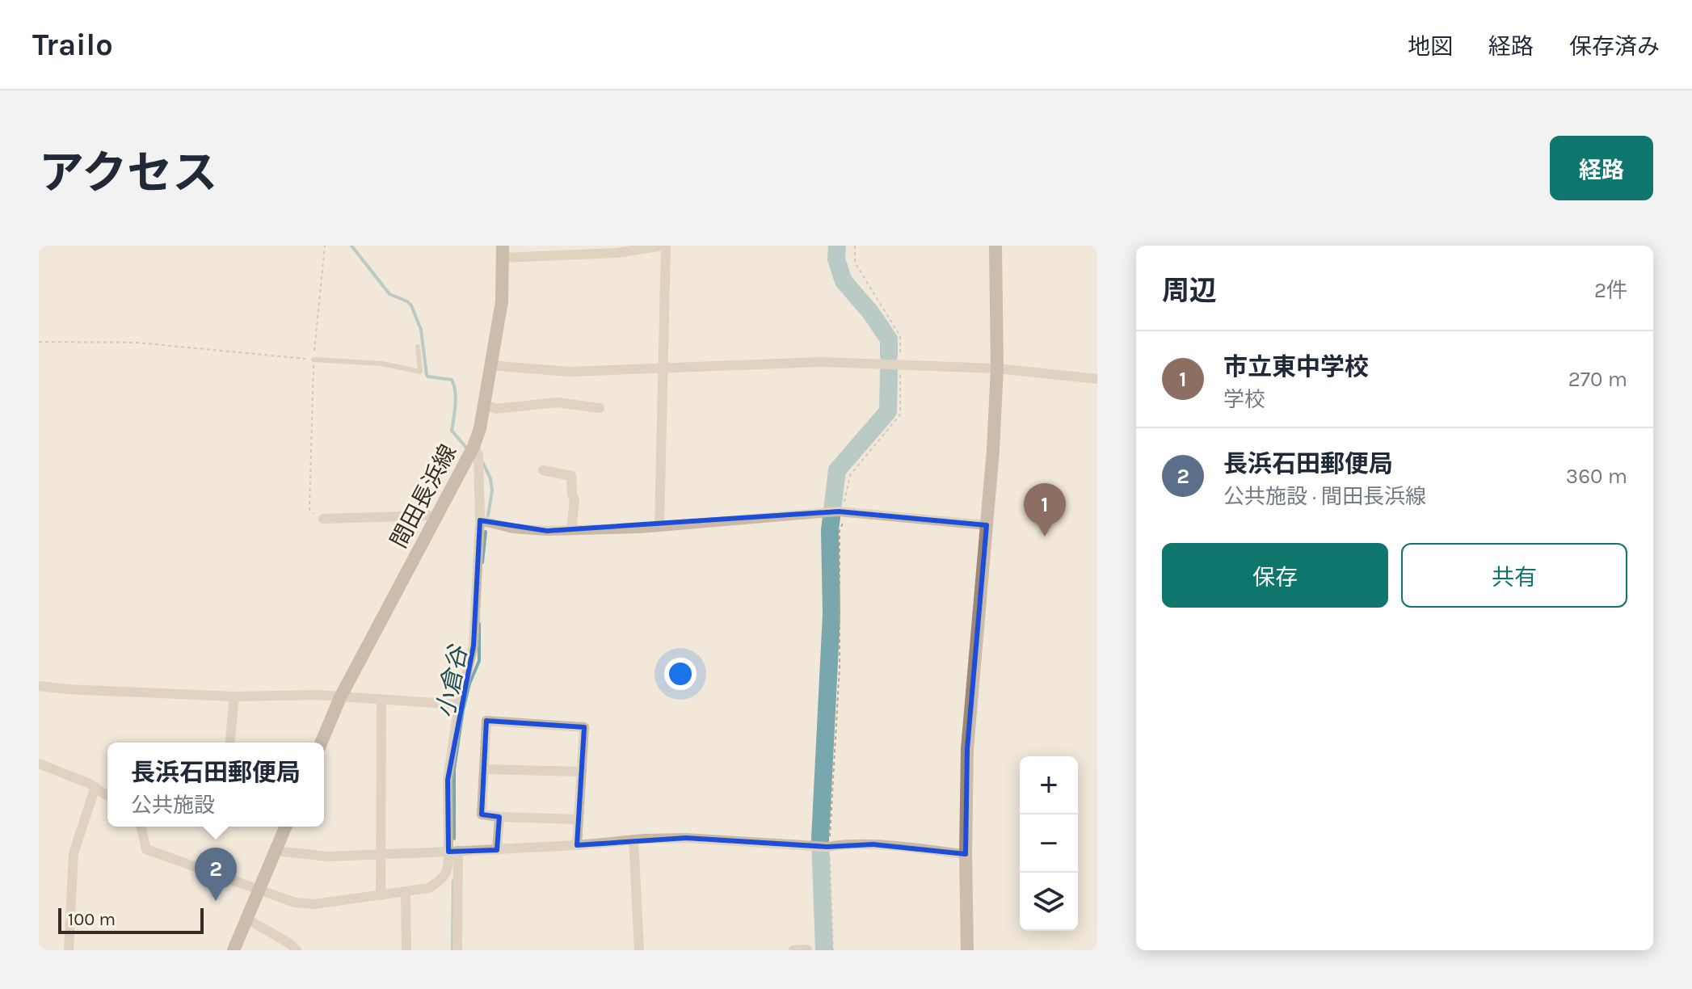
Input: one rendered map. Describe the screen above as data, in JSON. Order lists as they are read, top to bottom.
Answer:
{
  "streets": {
    "street": ["間田長浜線"]
  },
  "water": ["小倉谷"],
  "scale_bar": "100 m",
  "page": {
    "header": "Trailo",
    "nav": ["地図", "経路", "保存済み"],
    "title": "アクセス",
    "buttons": [
      "経路",
      ["保存", "共有"]
    ],
    "heading": ["周辺", "2件"],
    "list": [
      {
        "mark": "1",
        "name": "市立東中学校",
        "note": "学校",
        "value": "270 m"
      },
      {
        "mark": "2",
        "name": "長浜石田郵便局",
        "note": "公共施設 · 間田長浜線",
        "value": "360 m"
      }
    ],
    "pins": ["1", "2"],
    "popup": ["長浜石田郵便局", "公共施設"],
    "map_buttons": ["+", "−"],
    "scale": "100 m"
  }
}
